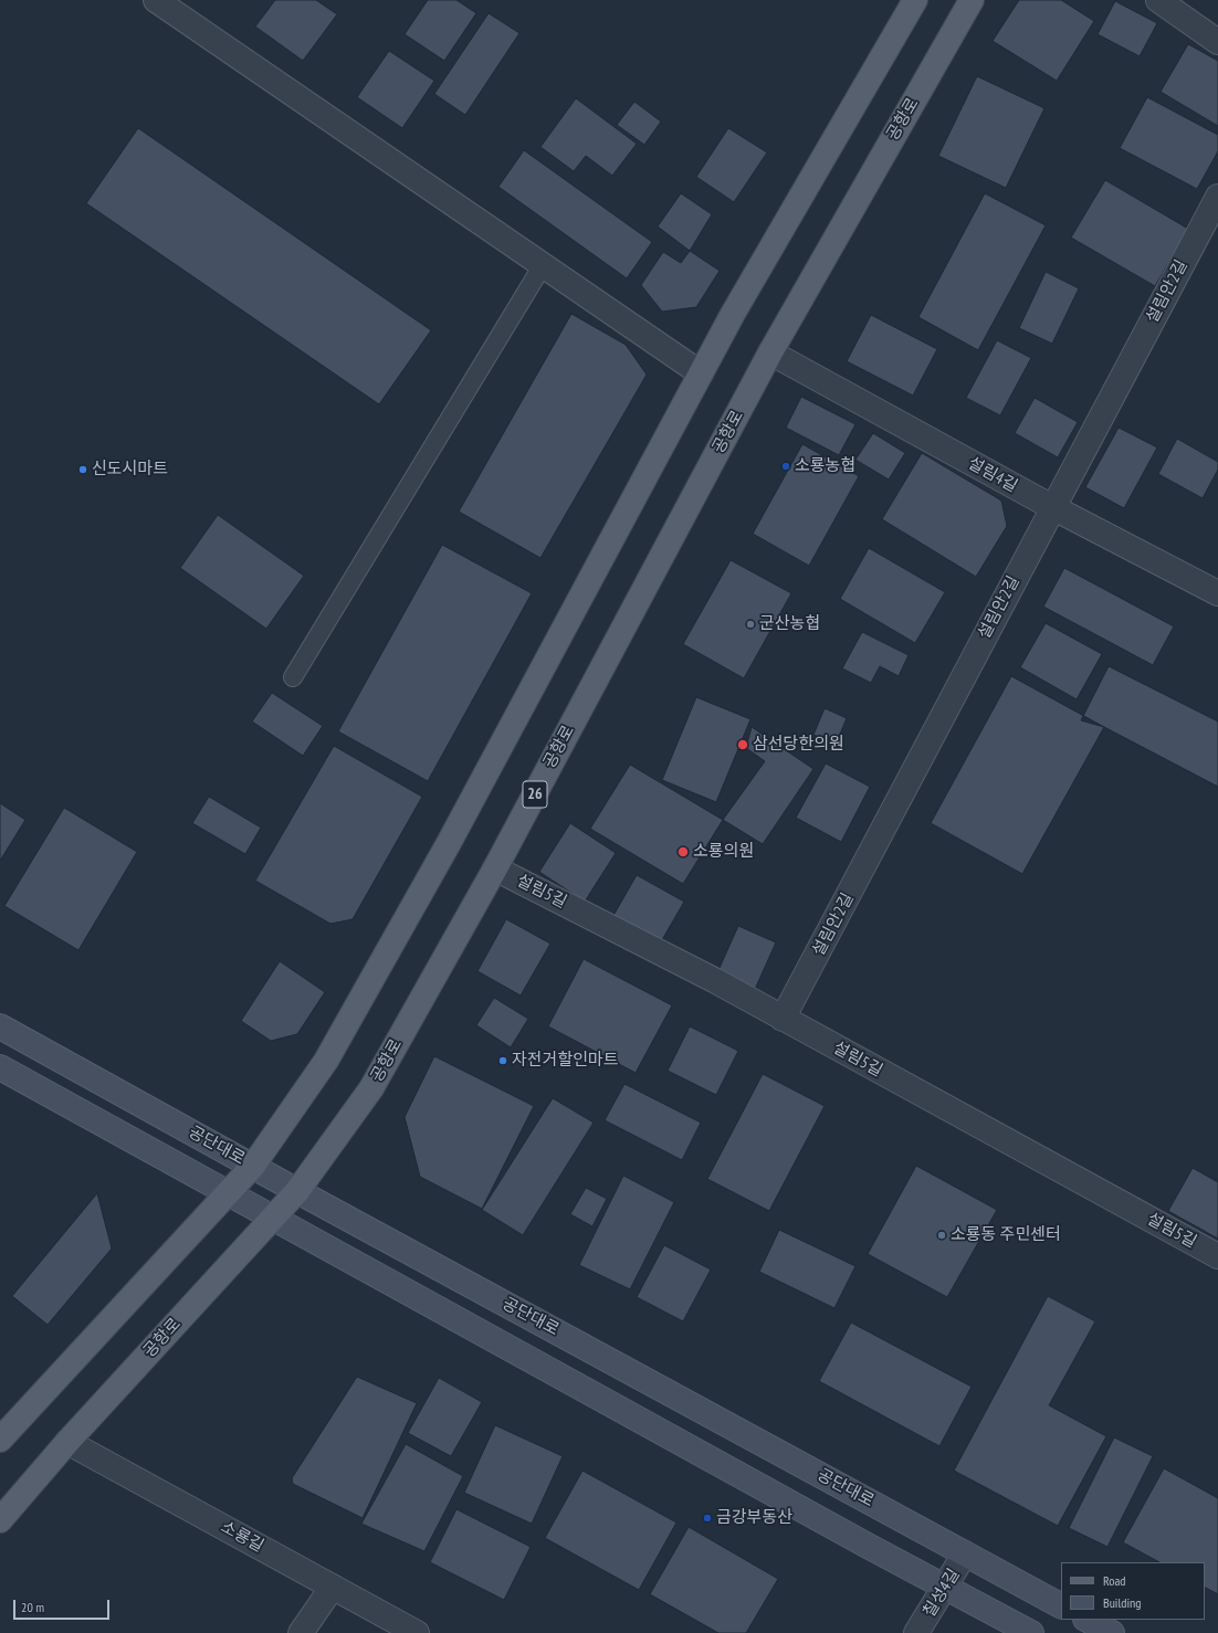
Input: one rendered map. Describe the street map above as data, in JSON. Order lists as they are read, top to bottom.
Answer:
{
  "streets": {
    "main road": ["공항로", "26"],
    "street": [
      "설림안2길",
      "설림4길",
      "설림5길",
      "공단대로",
      "소룡길",
      "칠성4길"
    ]
  },
  "crossings": [
    ["공항로", "설림4길"],
    ["공항로", "설림5길"],
    ["공항로", "공단대로"],
    ["공항로", "소룡길"],
    ["설림안2길", "설림4길"],
    ["설림안2길", "설림5길"],
    ["공단대로", "칠성4길"]
  ],
  "places": [
    "소룡농협",
    "신도시마트",
    "군산농협",
    "삼선당한의원",
    "소룡의원",
    "자전거할인마트",
    "소룡동 주민센터",
    "금강부동산"
  ],
  "legend": ["Road", "Building"],
  "scale_bar": "20 m"
}
